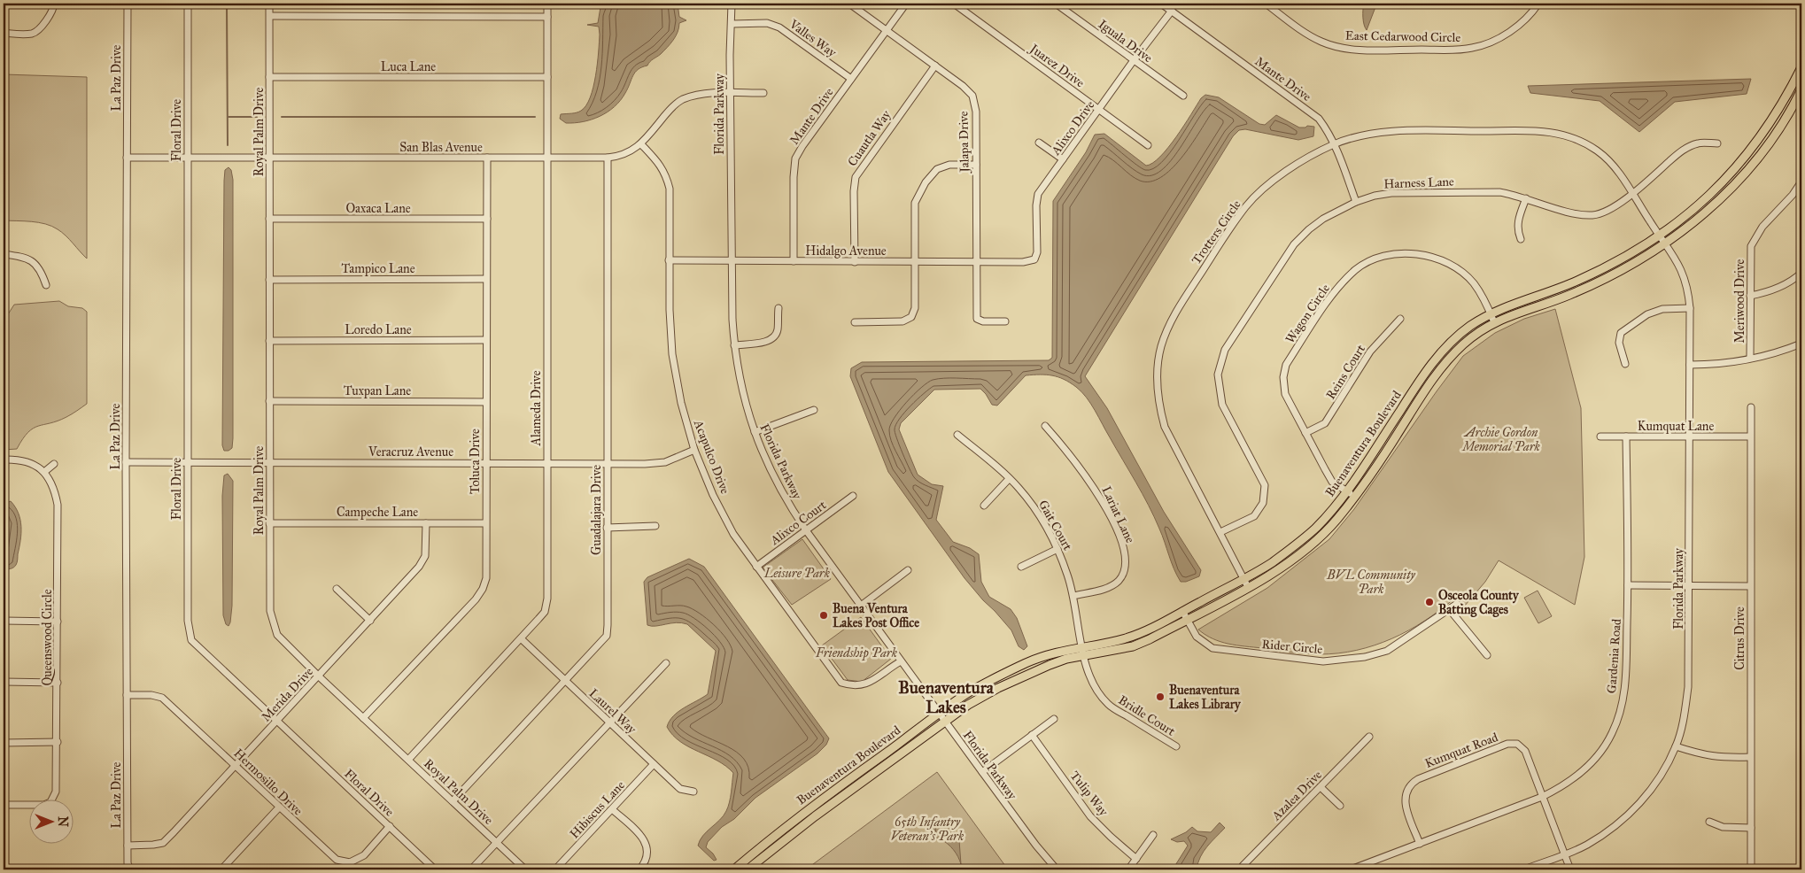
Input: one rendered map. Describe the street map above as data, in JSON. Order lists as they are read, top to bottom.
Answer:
{
  "streets": {
    "main road": ["Buenaventura Boulevard"],
    "street": [
      "East Cedarwood Circle",
      "Valles Way",
      "Iguala Drive",
      "Juarez Drive",
      "Luca Lane",
      "La Paz Drive",
      "Mante Drive",
      "Florida Parkway",
      "Alixco Drive",
      "Floral Drive",
      "Royal Palm Drive",
      "Cuautla Way",
      "Jalapa Drive",
      "San Blas Avenue",
      "Harness Lane",
      "Oaxaca Lane",
      "Trotters Circle",
      "Hidalgo Avenue",
      "Tampico Lane",
      "Meriwood Drive",
      "Wagon Circle",
      "Loredo Lane",
      "Reins Court",
      "Tuxpan Lane",
      "Alameda Drive",
      "Kumquat Lane",
      "Veracruz Avenue",
      "Acapulco Drive",
      "Toluca Drive",
      "Guadalajara Drive",
      "Campeche Lane",
      "Lariat Lane",
      "Alixco Court",
      "Gait Court",
      "Queenswood Circle",
      "Citrus Drive",
      "Rider Circle",
      "Gardenia Road",
      "Merida Drive",
      "Laurel Way",
      "Bridle Court",
      "Kumquat Road",
      "Hermosillo Drive",
      "Tulip Way",
      "Azalea Drive",
      "Hibiscus Lane"
    ]
  },
  "crossings": [
    ["Valles Way", "Mante Drive"],
    ["Valles Way", "Florida Parkway"],
    ["Iguala Drive", "Alixco Drive"],
    ["Juarez Drive", "Alixco Drive"],
    ["Luca Lane", "Royal Palm Drive"],
    ["Luca Lane", "Alameda Drive"],
    ["La Paz Drive", "San Blas Avenue"],
    ["La Paz Drive", "Veracruz Avenue"],
    ["La Paz Drive", "Merida Drive"],
    ["La Paz Drive", "Hermosillo Drive"],
    ["Mante Drive", "Alixco Drive"],
    ["Mante Drive", "Jalapa Drive"],
    ["Mante Drive", "Harness Lane"],
    ["Mante Drive", "Trotters Circle"],
    ["Mante Drive", "Hidalgo Avenue"],
    ["Florida Parkway", "San Blas Avenue"],
    ["Florida Parkway", "Trotters Circle"],
    ["Florida Parkway", "Hidalgo Avenue"],
    ["Florida Parkway", "Kumquat Lane"],
    ["Florida Parkway", "Buenaventura Boulevard"],
    ["Florida Parkway", "Acapulco Drive"],
    ["Florida Parkway", "Alixco Court"],
    ["Florida Parkway", "Kumquat Road"],
    ["Alixco Drive", "Hidalgo Avenue"],
    ["Floral Drive", "San Blas Avenue"],
    ["Floral Drive", "Veracruz Avenue"],
    ["Floral Drive", "Merida Drive"],
    ["Floral Drive", "Hermosillo Drive"],
    ["Royal Palm Drive", "San Blas Avenue"],
    ["Royal Palm Drive", "Oaxaca Lane"],
    ["Royal Palm Drive", "Tampico Lane"],
    ["Royal Palm Drive", "Loredo Lane"],
    ["Royal Palm Drive", "Tuxpan Lane"],
    ["Royal Palm Drive", "Alameda Drive"],
    ["Royal Palm Drive", "Veracruz Avenue"],
    ["Royal Palm Drive", "Toluca Drive"],
    ["Royal Palm Drive", "Guadalajara Drive"],
    ["Royal Palm Drive", "Campeche Lane"],
    ["Royal Palm Drive", "Merida Drive"],
    ["Cuautla Way", "Jalapa Drive"],
    ["Cuautla Way", "Hidalgo Avenue"],
    ["Jalapa Drive", "Hidalgo Avenue"],
    ["San Blas Avenue", "Alameda Drive"],
    ["San Blas Avenue", "Acapulco Drive"],
    ["San Blas Avenue", "Toluca Drive"],
    ["San Blas Avenue", "Guadalajara Drive"],
    ["Harness Lane", "Trotters Circle"],
    ["Oaxaca Lane", "Toluca Drive"],
    ["Trotters Circle", "Buenaventura Boulevard"],
    ["Hidalgo Avenue", "Acapulco Drive"],
    ["Tampico Lane", "Toluca Drive"],
    ["Wagon Circle", "Reins Court"],
    ["Wagon Circle", "Buenaventura Boulevard"],
    ["Loredo Lane", "Toluca Drive"],
    ["Tuxpan Lane", "Toluca Drive"],
    ["Alameda Drive", "Veracruz Avenue"],
    ["Alameda Drive", "Laurel Way"],
    ["Kumquat Lane", "Citrus Drive"],
    ["Kumquat Lane", "Gardenia Road"],
    ["Buenaventura Boulevard", "Gait Court"],
    ["Buenaventura Boulevard", "Rider Circle"],
    ["Buenaventura Boulevard", "Bridle Court"],
    ["Veracruz Avenue", "Acapulco Drive"],
    ["Veracruz Avenue", "Toluca Drive"],
    ["Veracruz Avenue", "Guadalajara Drive"],
    ["Acapulco Drive", "Alixco Court"],
    ["Toluca Drive", "Campeche Lane"],
    ["Guadalajara Drive", "Laurel Way"],
    ["Campeche Lane", "Merida Drive"],
    ["Lariat Lane", "Gait Court"],
    ["Gait Court", "Bridle Court"],
    ["Gardenia Road", "Kumquat Road"],
    ["Merida Drive", "Hermosillo Drive"],
    ["Laurel Way", "Hibiscus Lane"]
  ],
  "districts": ["Buenaventura Lakes"],
  "parks": [
    "Archie Gordon Memorial Park",
    "Leisure Park",
    "BVL Community Park",
    "Friendship Park",
    "65th Infantry Veteran's Park"
  ],
  "places": ["Osceola County Batting Cages", "Buena Ventura Lakes Post Office", "Buenaventura Lakes Library"],
  "north": "right"
}
